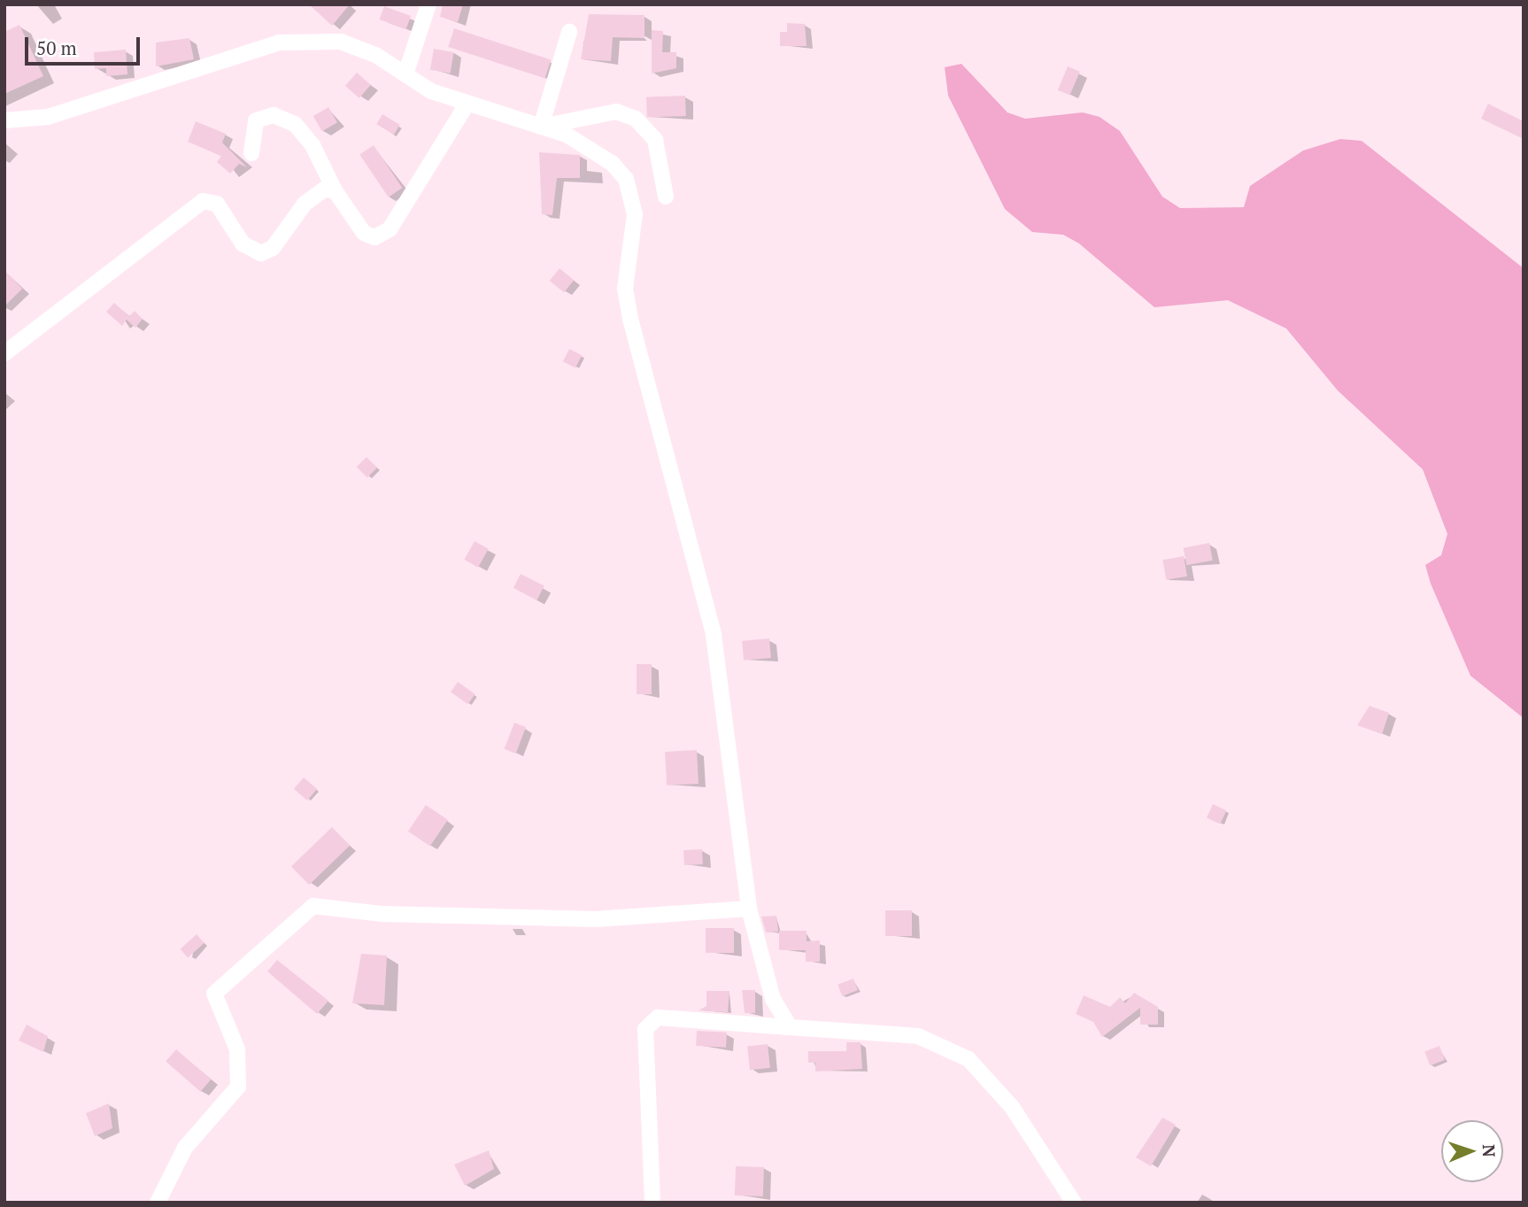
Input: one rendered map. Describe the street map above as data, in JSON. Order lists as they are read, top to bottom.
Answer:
{
  "scale_bar": "50 m",
  "north": "right"
}
